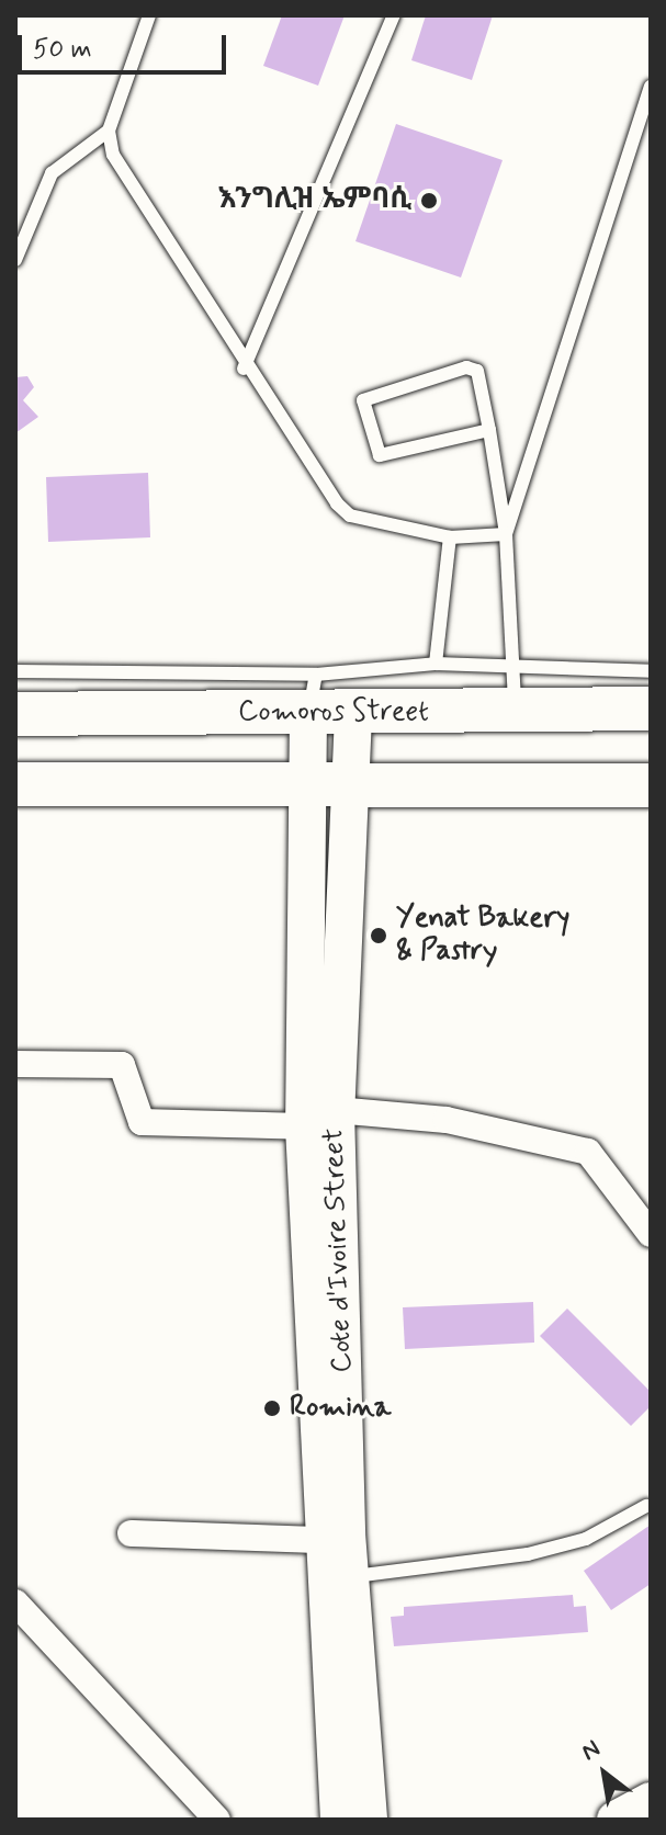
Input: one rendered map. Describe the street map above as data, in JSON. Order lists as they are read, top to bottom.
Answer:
{
  "streets": {
    "main road": ["Comoros Street", "Cote d'Ivoire Street"]
  },
  "crossings": [
    ["Comoros Street", "Cote d'Ivoire Street"]
  ],
  "places": ["እንግሊዝ ኤምባሲ", "Yenat Bakery & Pastry", "Romina"],
  "scale_bar": "50 m",
  "north": "top left"
}
